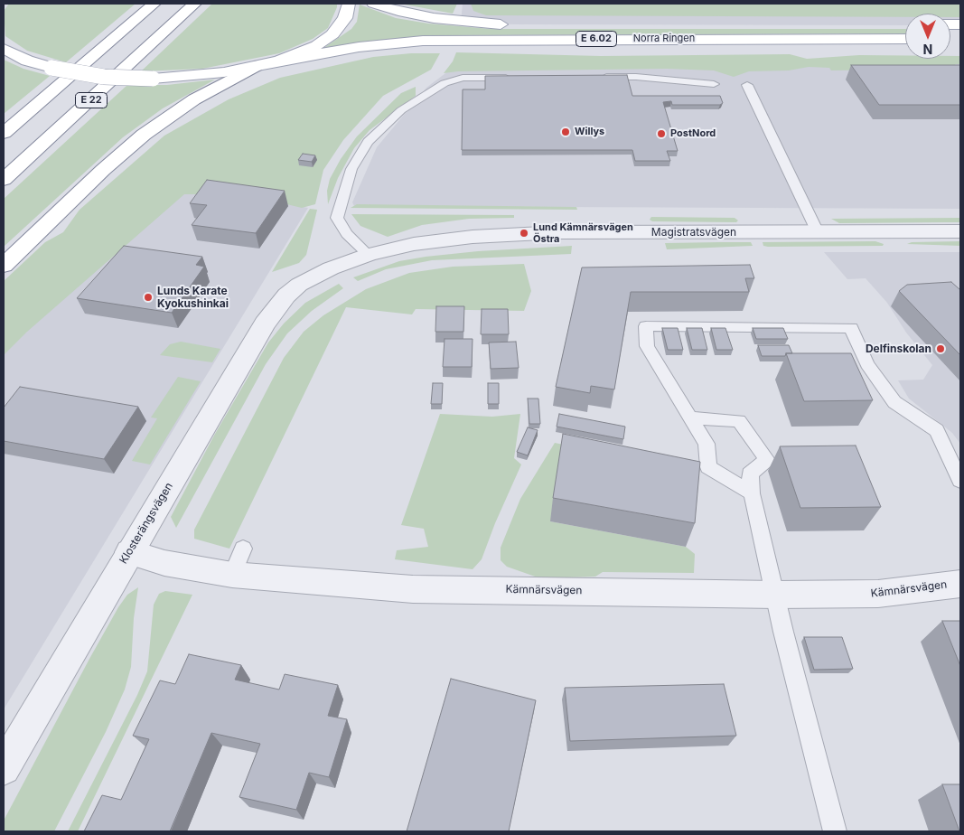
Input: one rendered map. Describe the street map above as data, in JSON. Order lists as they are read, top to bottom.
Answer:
{
  "streets": {
    "main road": ["E 6.02", "Norra Ringen", "E 22"],
    "street": ["Magistratsvägen", "Klosterängsvägen", "Kämnärsvägen"]
  },
  "crossings": [
    ["Magistratsvägen", "Klosterängsvägen"],
    ["Klosterängsvägen", "Kämnärsvägen"]
  ],
  "places": [
    "Willys",
    "PostNord",
    "Lund Kämnärsvägen Östra",
    "Lunds Karate Kyokushinkai",
    "Delfinskolan"
  ],
  "north": "bottom"
}
